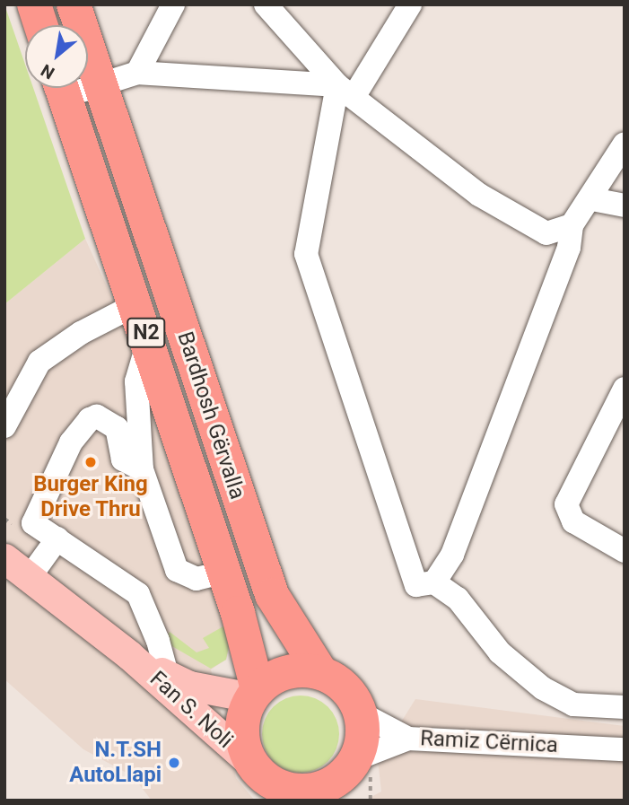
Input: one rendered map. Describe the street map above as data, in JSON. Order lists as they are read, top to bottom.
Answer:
{
  "streets": {
    "highway": ["N2", "Bardhosh Gërvalla"],
    "main road": ["Fan S. Noli"],
    "street": ["Ramiz Cërnica"]
  },
  "crossings": [
    ["N2", "Bardhosh Gërvalla"],
    ["N2", "Fan S. Noli"],
    ["N2", "Ramiz Cërnica"],
    ["Bardhosh Gërvalla", "Fan S. Noli"],
    ["Bardhosh Gërvalla", "Ramiz Cërnica"],
    ["Fan S. Noli", "Ramiz Cërnica"]
  ],
  "places": ["Burger King Drive Thru", "N.T.SH AutoLlapi"],
  "north": "bottom left"
}
